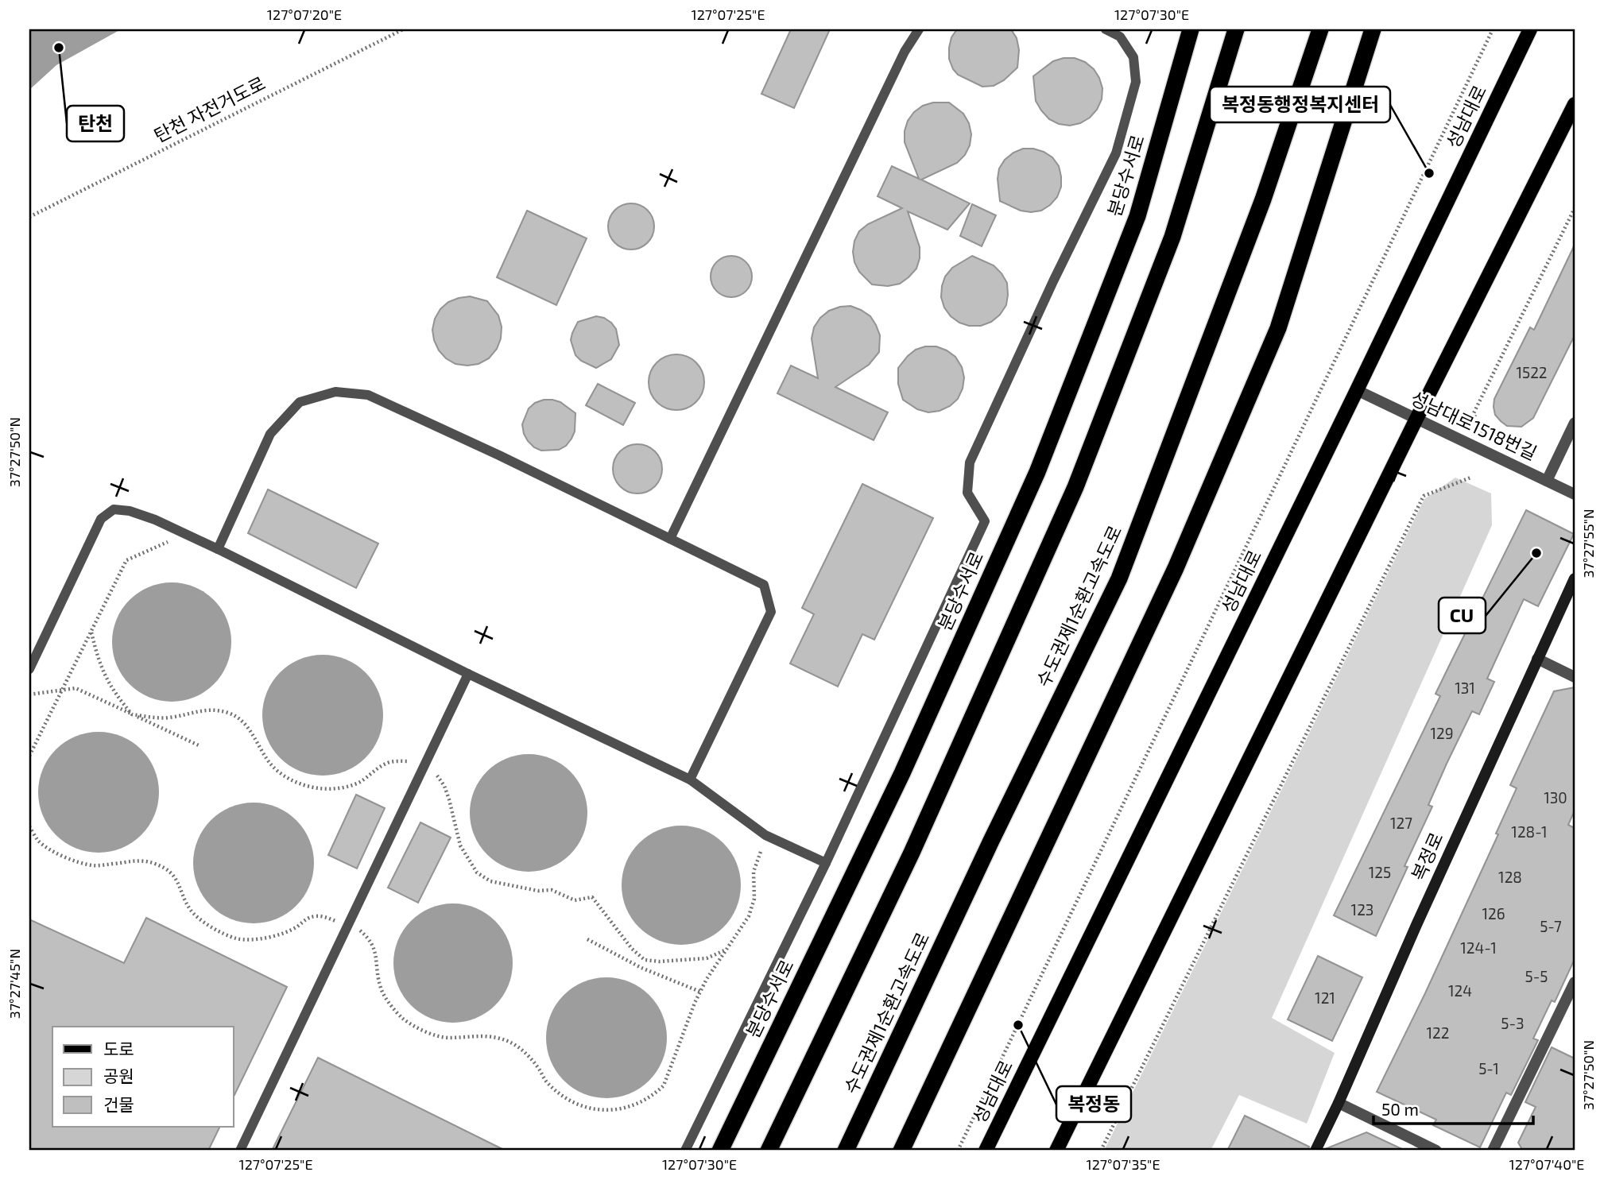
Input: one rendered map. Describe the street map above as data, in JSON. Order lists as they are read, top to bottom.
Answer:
{
  "streets": {
    "highway": ["분당수서로", "수도권제1순환고속도로"],
    "main road": ["성남대로"],
    "street": ["성남대로1518번길", "복정로"],
    "path": ["탄천 자전거도로"]
  },
  "crossings": [
    ["성남대로", "성남대로1518번길"]
  ],
  "places": [
    "탄천",
    "복정동행정복지센터",
    "CU",
    "복정동"
  ],
  "house_numbers": [
    "1522",
    "131",
    "129",
    "130",
    "127",
    "128-1",
    "125",
    "128",
    "123",
    "126",
    "5-7",
    "124-1",
    "5-5",
    "124",
    "121",
    "5-3",
    "122",
    "5-1"
  ],
  "legend": ["도로", "공원", "건물"],
  "scale_bar": "50 m",
  "coordinates": [
    "127°07'20\"E",
    "127°07'25\"E",
    "127°07'30\"E",
    "37°27'50\"N",
    "37°27'55\"N",
    "37°27'45\"N",
    "127°07'35\"E",
    "127°07'40\"E"
  ]
}
